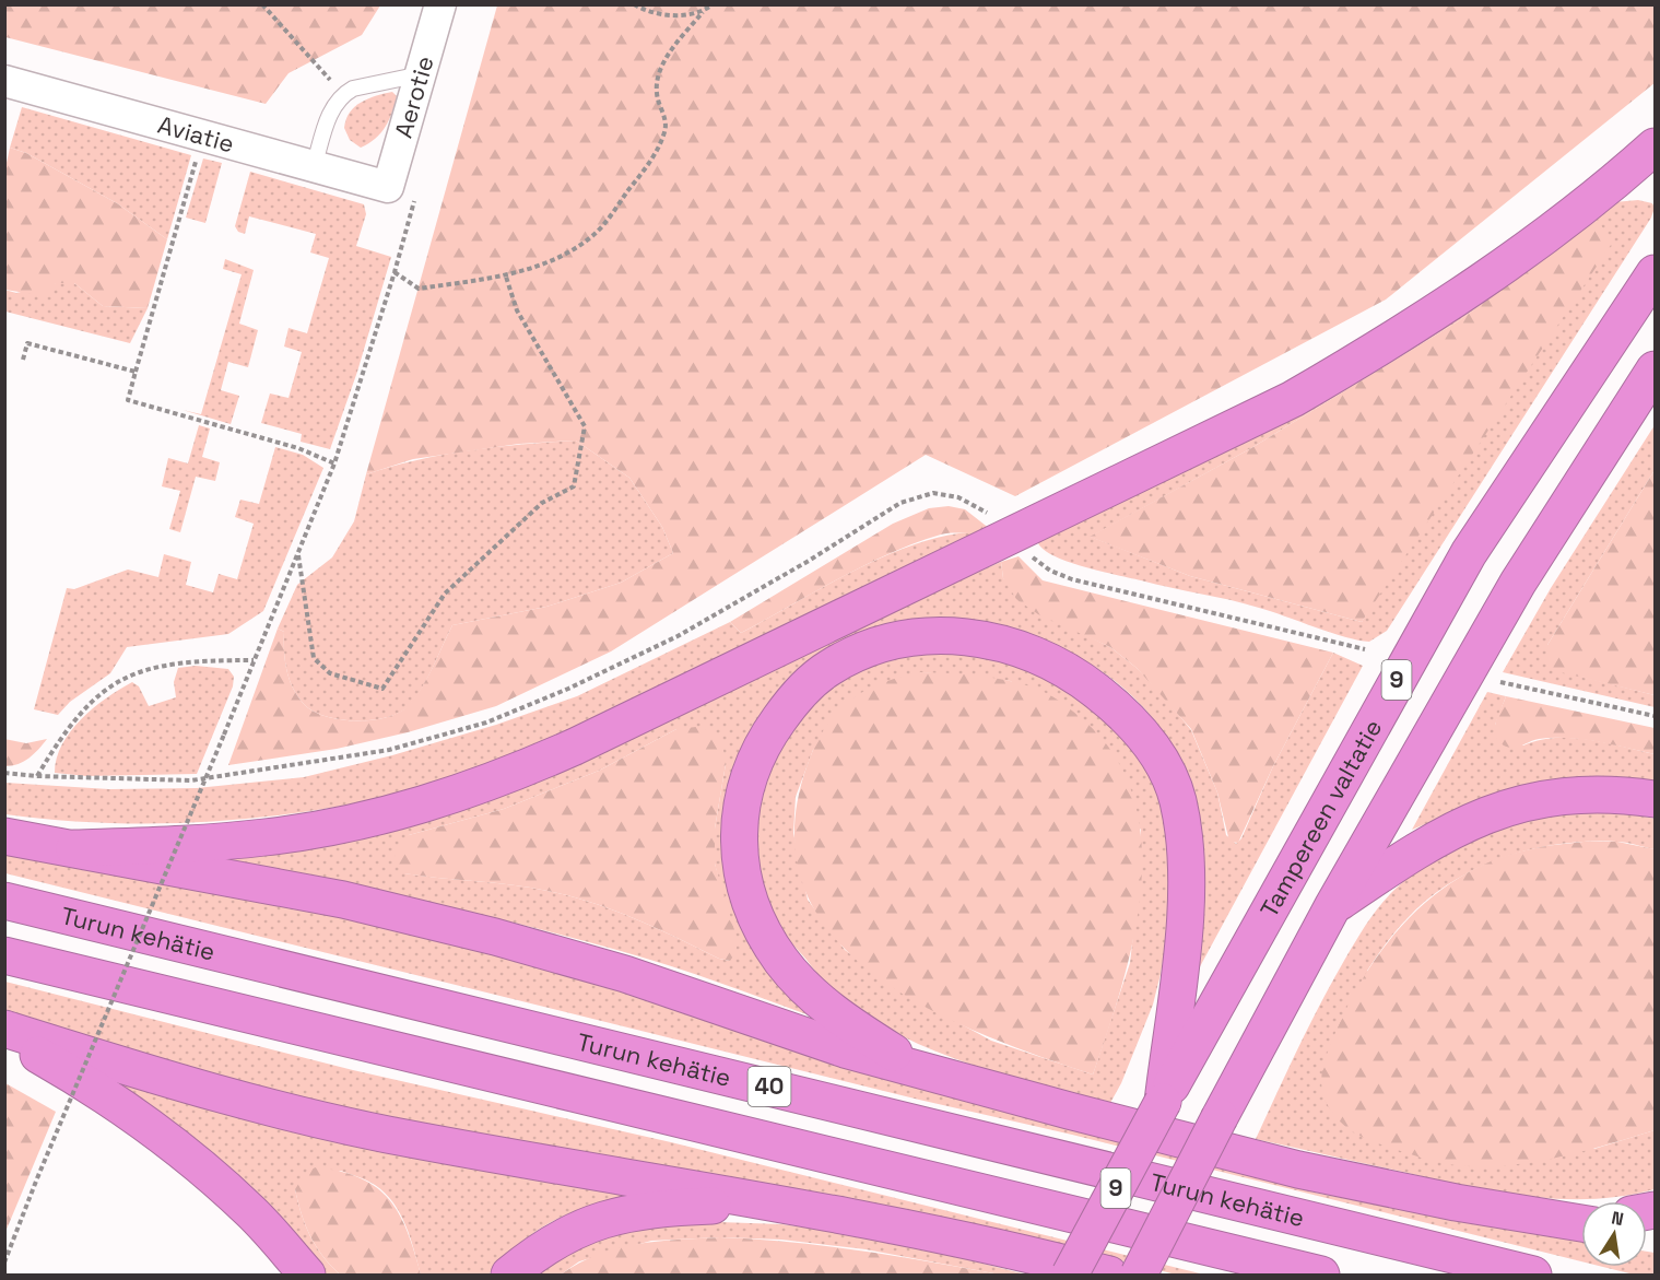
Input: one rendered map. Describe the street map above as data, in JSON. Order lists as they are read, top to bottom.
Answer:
{
  "streets": {
    "highway": [
      "9",
      "Tampereen valtatie",
      "Turun kehätie",
      "40"
    ],
    "street": ["Aerotie", "Aviatie"]
  },
  "crossings": [
    ["Aerotie", "Aviatie"]
  ],
  "north": "top"
}
